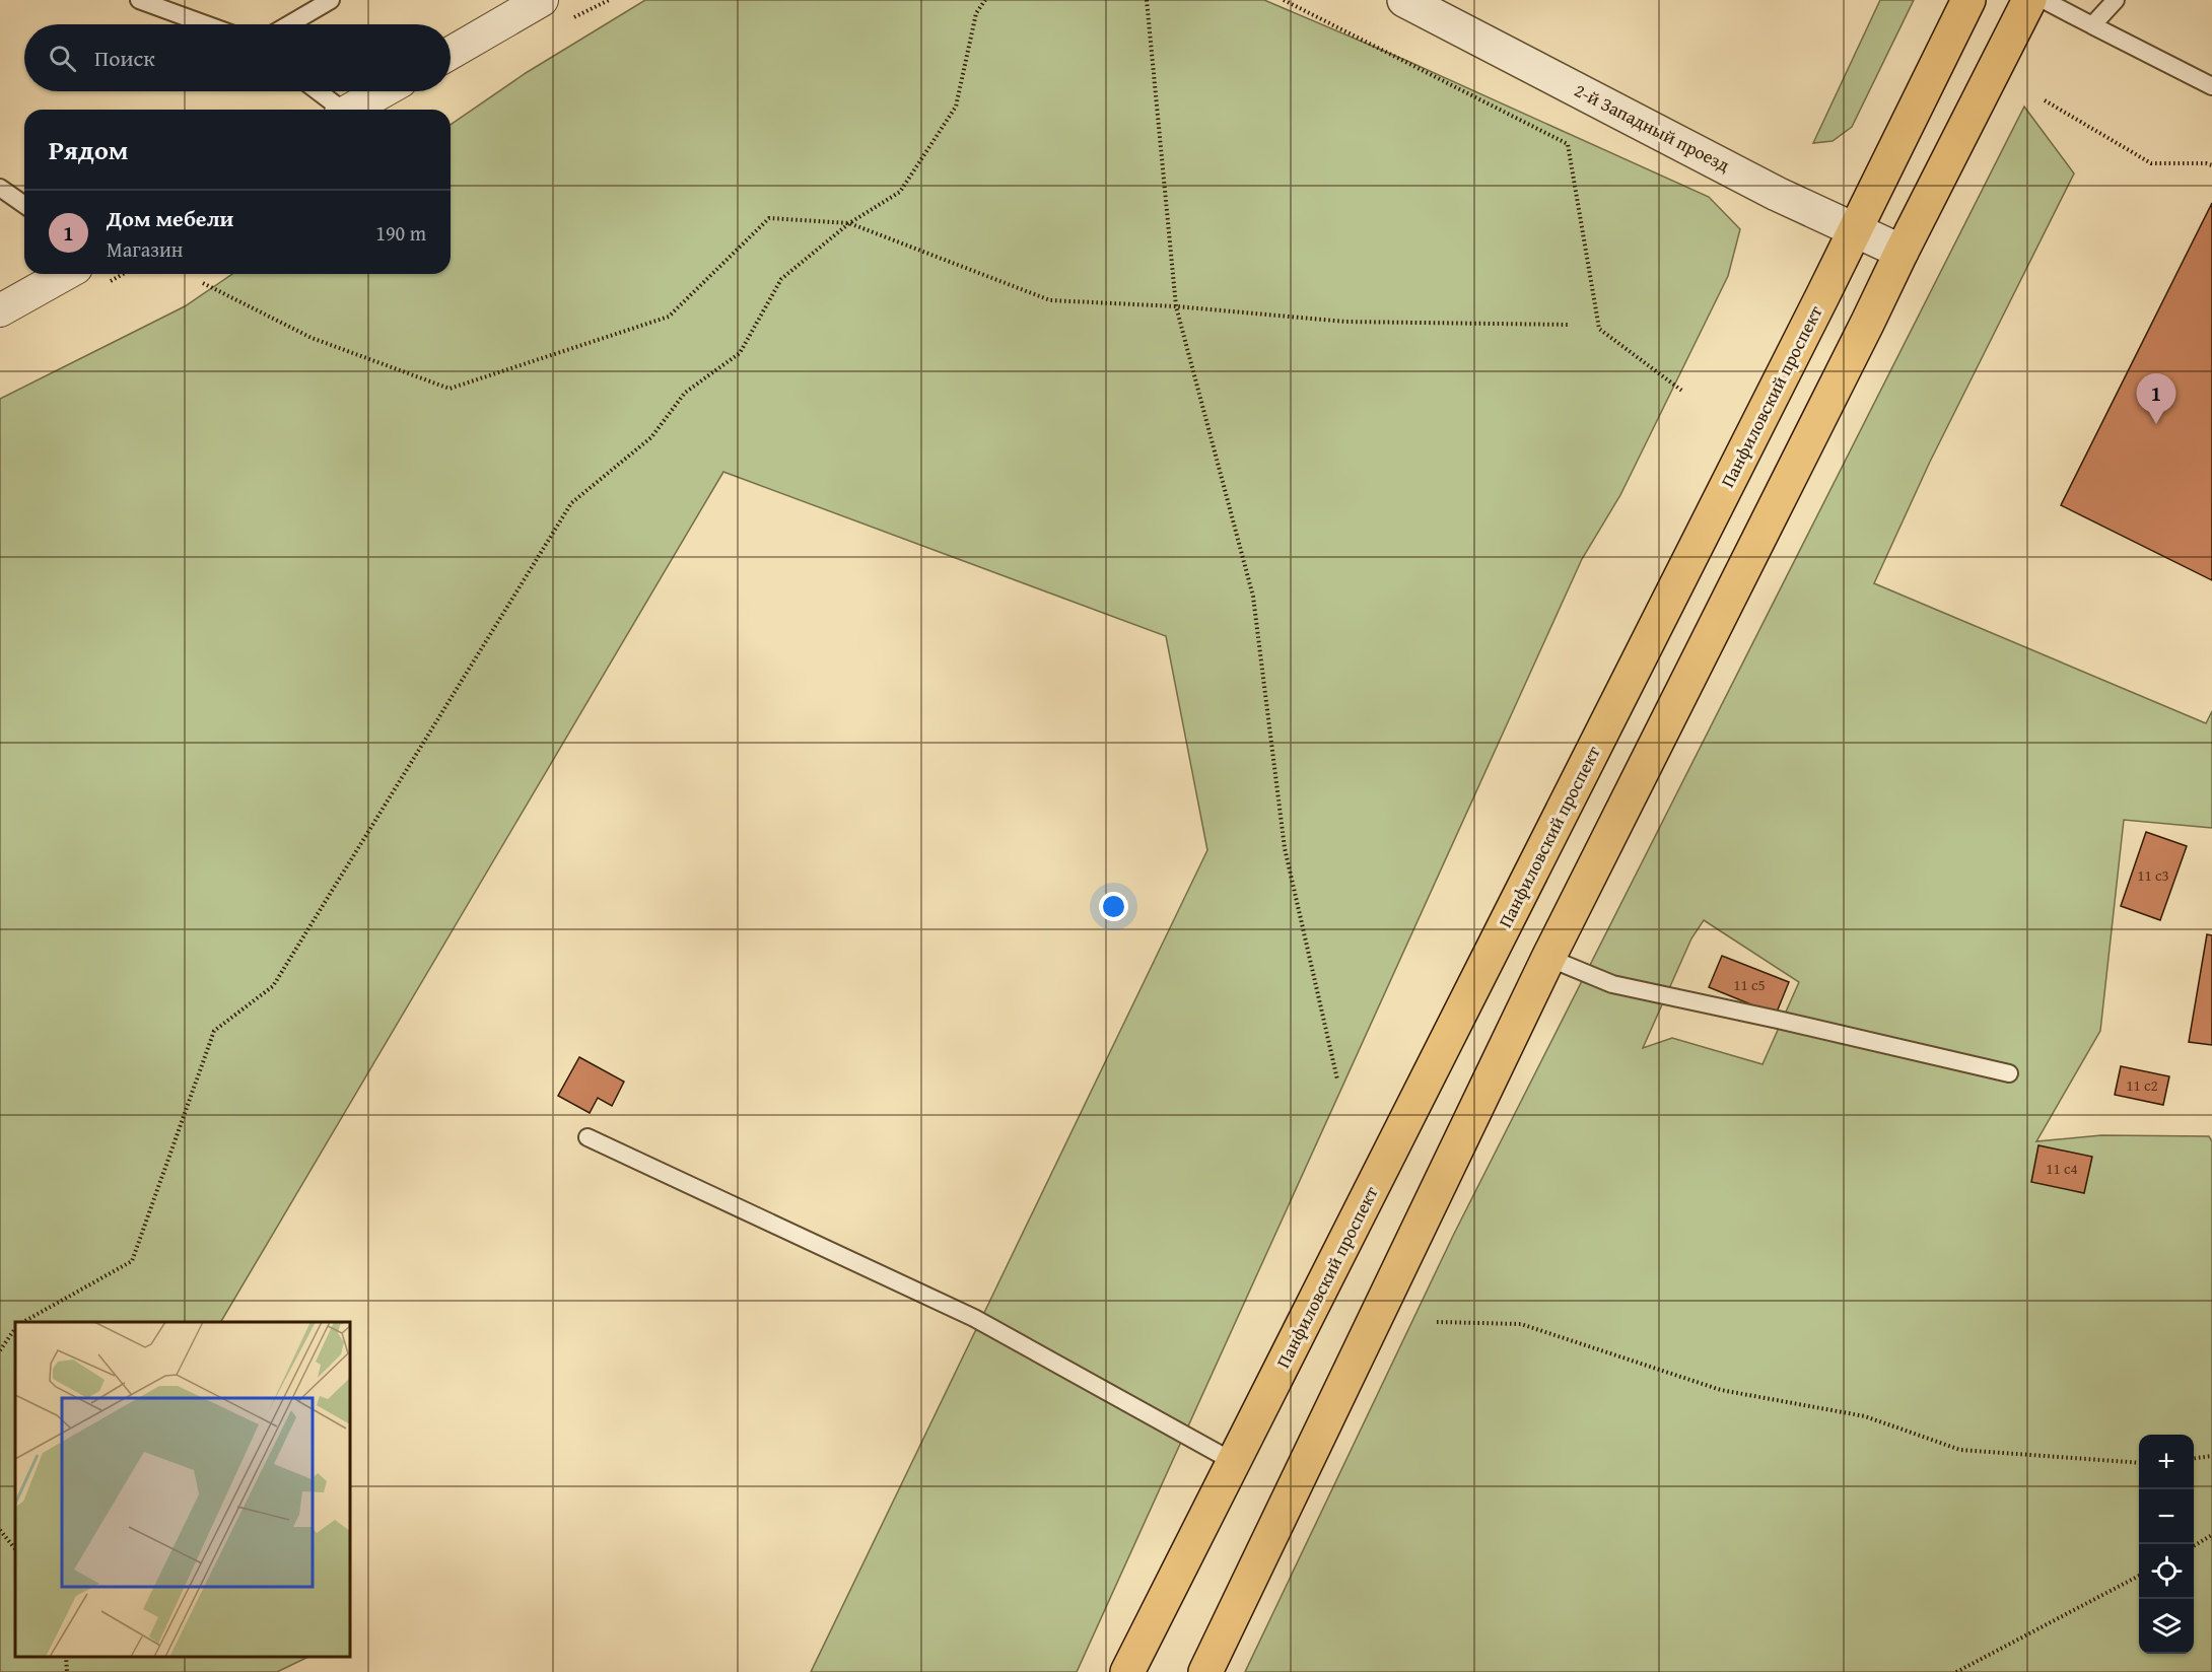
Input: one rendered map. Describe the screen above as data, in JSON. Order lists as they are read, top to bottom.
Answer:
{
  "streets": {
    "main road": ["Панфиловский проспект"],
    "street": ["2-й Западный проезд"]
  },
  "crossings": [
    ["2-й Западный проезд", "Панфиловский проспект"]
  ],
  "house_numbers": [
    "11 с3",
    "11 с5",
    "11 с2",
    "11 с4"
  ],
  "page": {
    "search": "Поиск",
    "heading": "Рядом",
    "list": [
      {
        "mark": "1",
        "name": "Дом мебели",
        "note": "Магазин",
        "value": "190 m"
      }
    ],
    "pins": "1",
    "map_buttons": ["+", "−"]
  }
}
